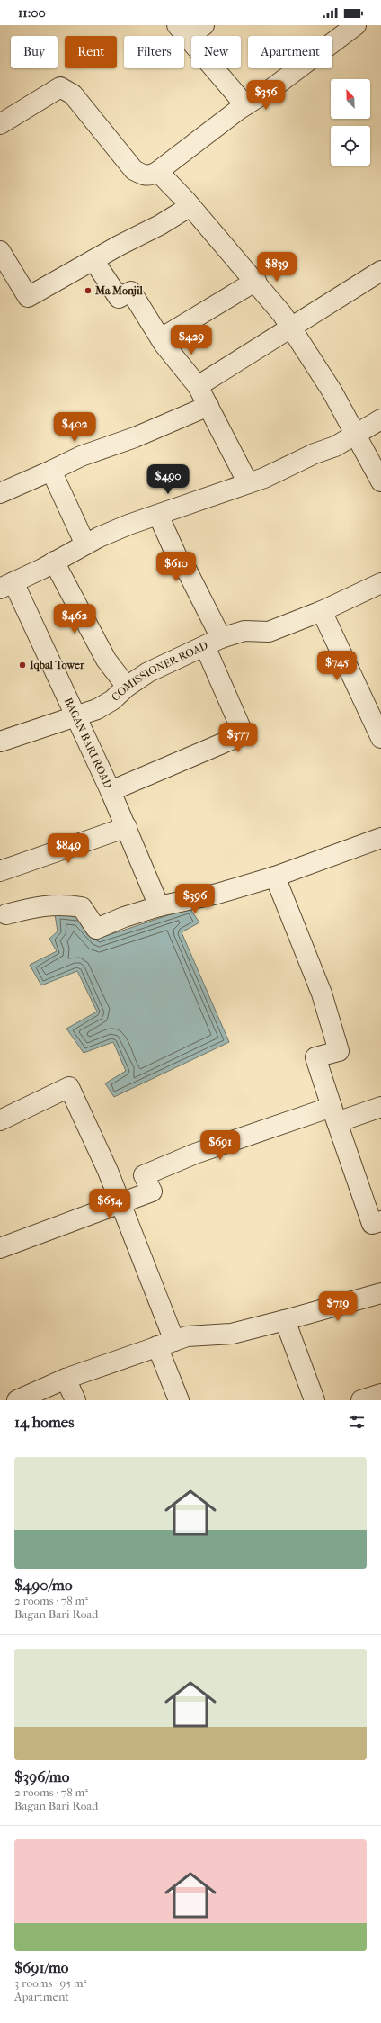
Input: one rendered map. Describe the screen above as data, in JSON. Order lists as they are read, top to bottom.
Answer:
{
  "streets": {
    "street": ["COMISSIONER ROAD", "BAGAN BARI ROAD"]
  },
  "crossings": [
    ["COMISSIONER ROAD", "BAGAN BARI ROAD"]
  ],
  "places": ["Ma Monjil", "Iqbal Tower"],
  "north": "top left",
  "page": {
    "status": "11:00",
    "chip": [
      "Buy",
      "Rent",
      "Filters",
      "New",
      "Apartment"
    ],
    "price": [
      "$356",
      "$839",
      "$429",
      "$402",
      "$490",
      "$610",
      "$462",
      "$745",
      "$377",
      "$849",
      "$396",
      "$691",
      "$654",
      "$719"
    ],
    "heading": "14 homes",
    "list": [
      {
        "name": "$490/mo",
        "note": "2 rooms · 78 m² · Bagan Bari Road"
      },
      {
        "name": "$396/mo",
        "note": "2 rooms · 78 m² · Bagan Bari Road"
      },
      {
        "name": "$691/mo",
        "note": "3 rooms · 95 m² · Apartment"
      }
    ]
  }
}
